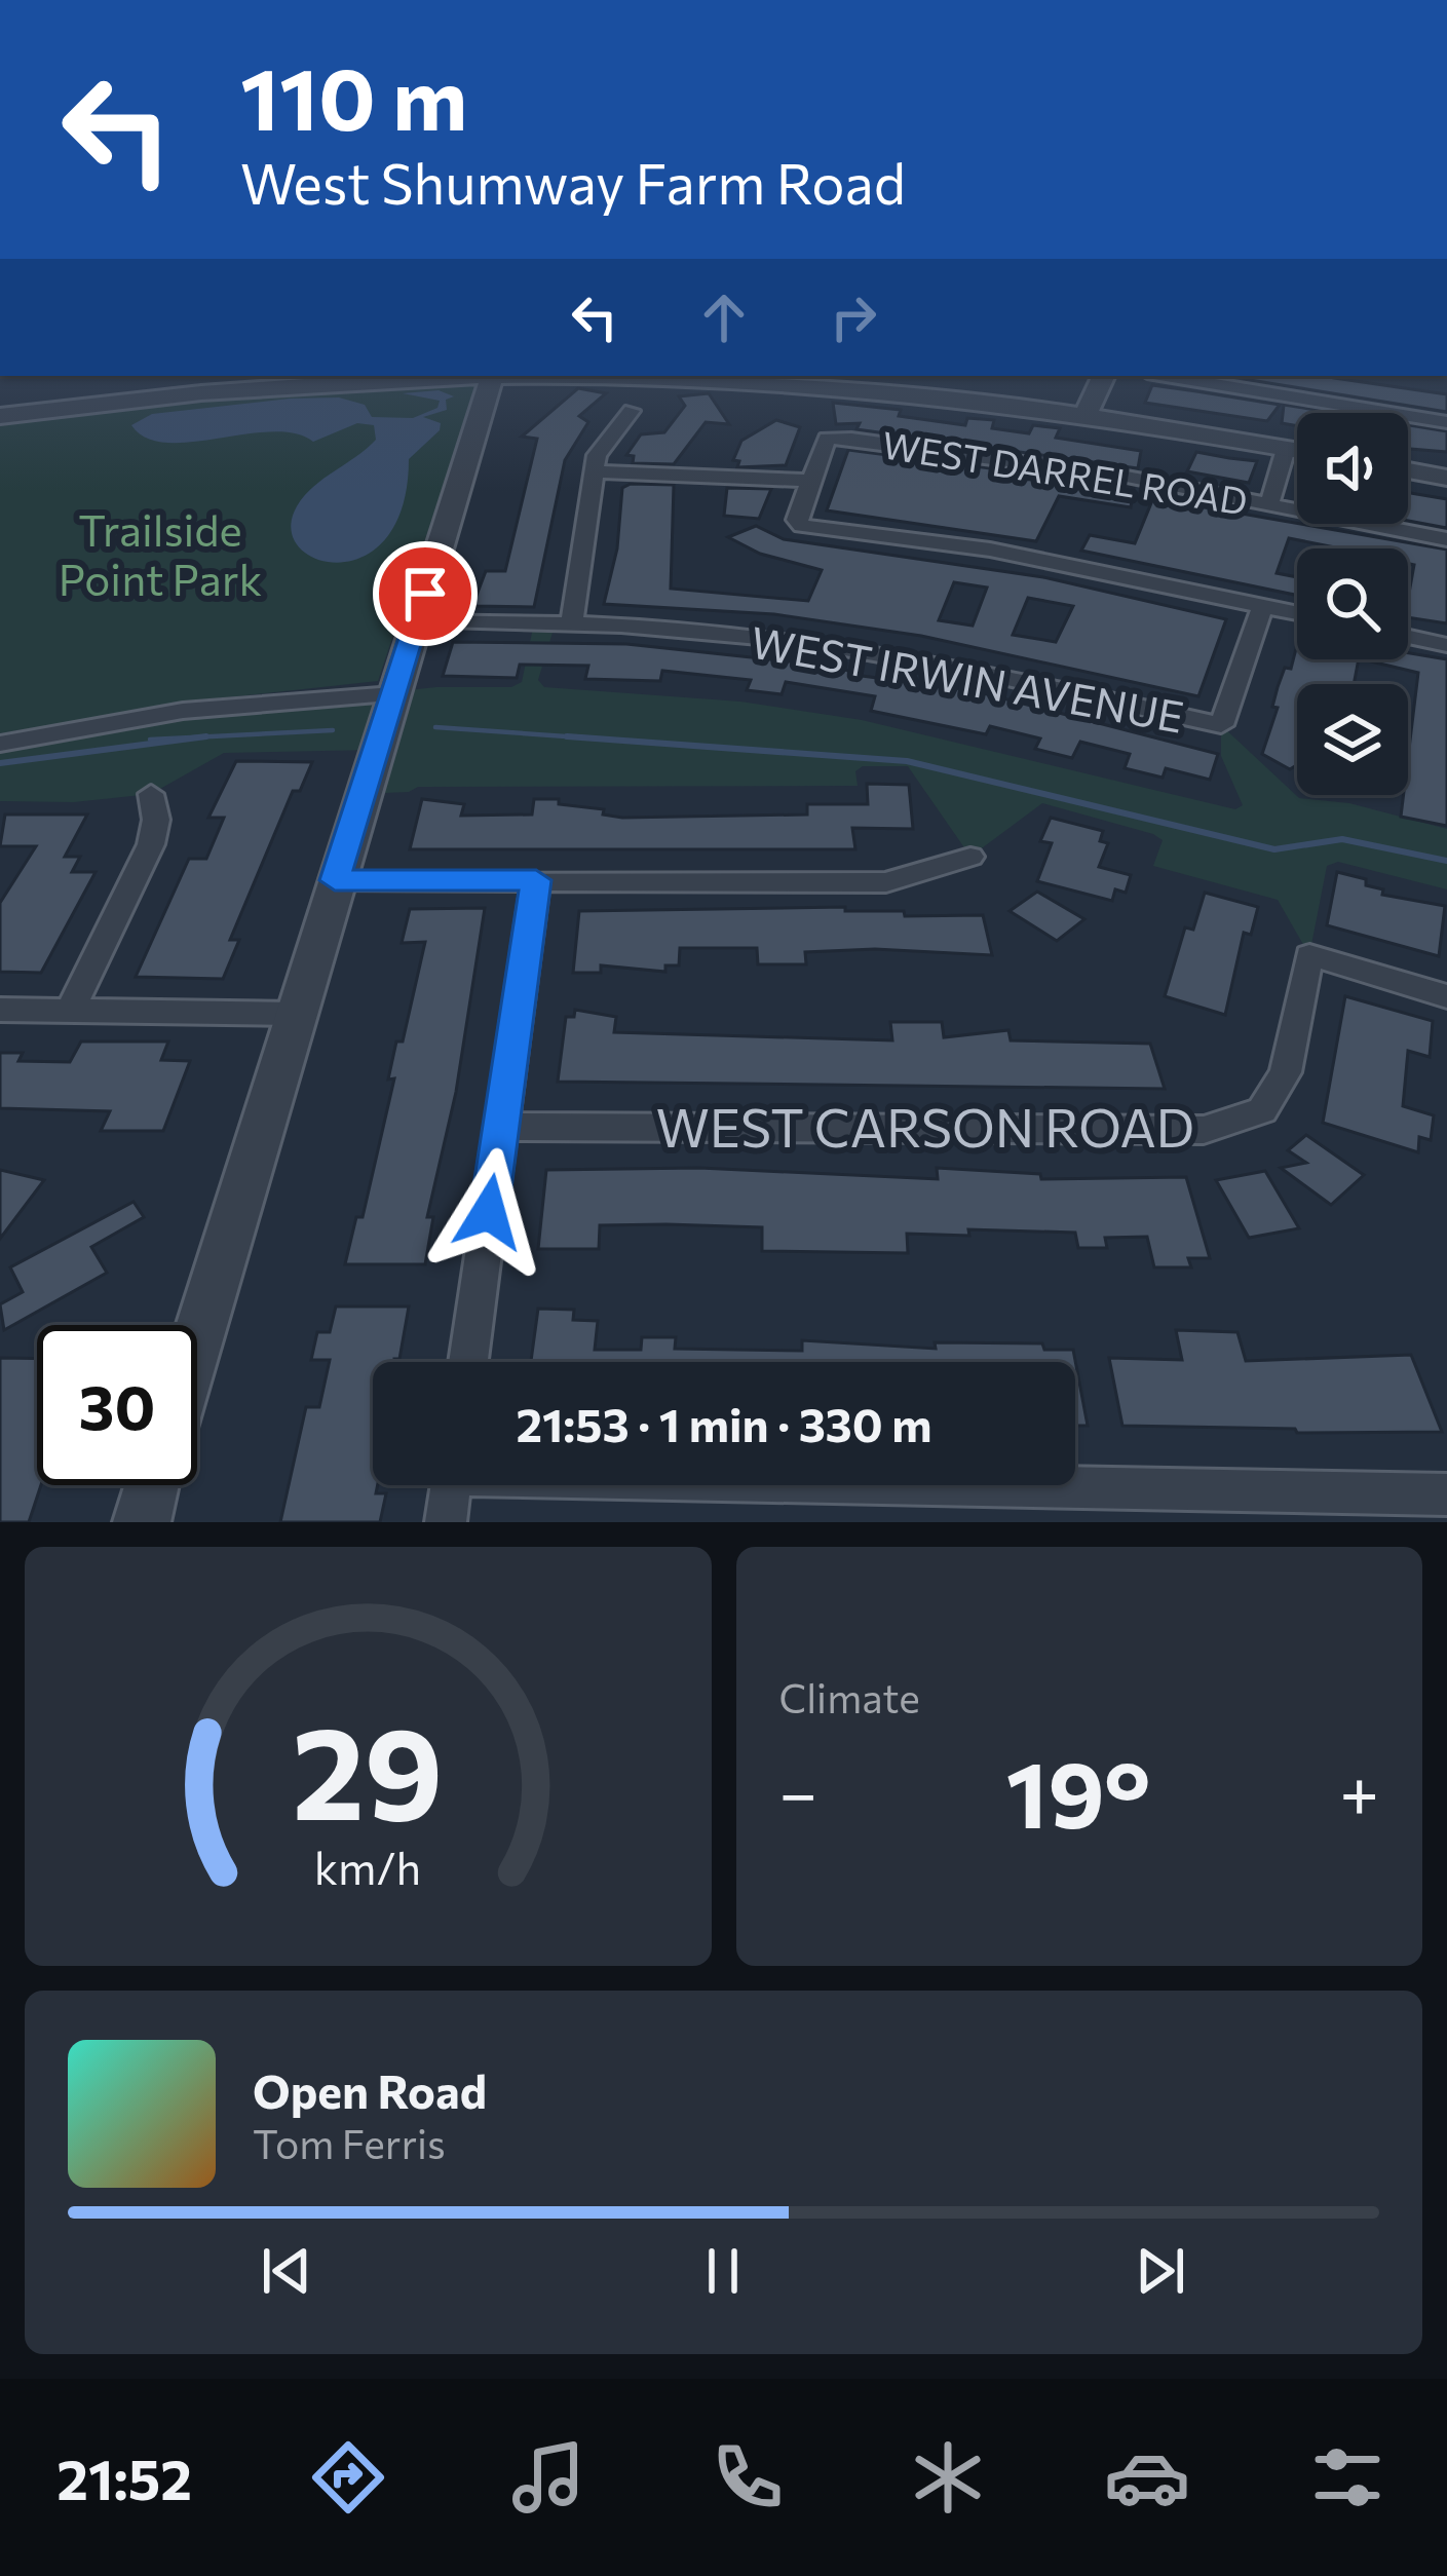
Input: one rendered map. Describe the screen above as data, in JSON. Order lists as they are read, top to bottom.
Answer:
{
  "streets": {
    "street": ["WEST DARREL ROAD", "WEST IRWIN AVENUE", "WEST CARSON ROAD"]
  },
  "parks": ["Trailside Point Park"],
  "page": {
    "turn": ["110 m", "West Shumway Farm Road"],
    "limit": "30",
    "trip": "21:53 · 1 min · 330 m",
    "tile": "Climate",
    "heat": ["−", "19°", "+"],
    "song": ["Open Road", "Tom Ferris"],
    "tabs": "21:52",
    "gauge": ["29", "km/h"]
  }
}
